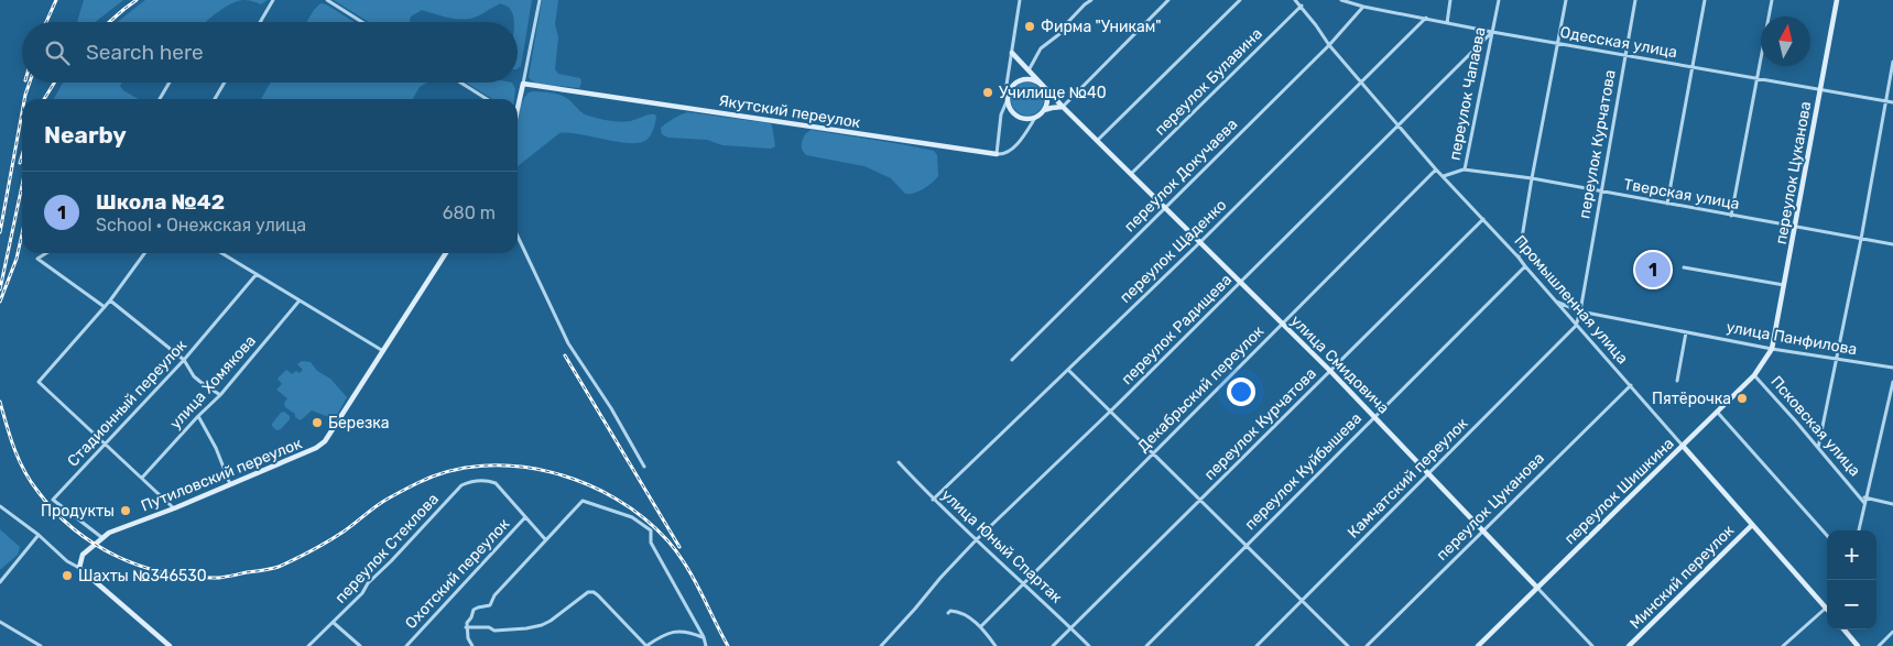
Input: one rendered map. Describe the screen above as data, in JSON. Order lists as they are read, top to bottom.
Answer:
{
  "streets": {
    "main road": [
      "Якутский переулок",
      "переулок Цуканова",
      "Промышленная улица",
      "улица Смидовича",
      "Путиловский переулок",
      "переулок Шишкина",
      "Минский переулок"
    ],
    "street": [
      "Одесская улица",
      "переулок Булавина",
      "переулок Чапаева",
      "переулок Курчатова",
      "переулок Докучаева",
      "Тверская улица",
      "переулок Щаденко",
      "переулок Радищева",
      "улица Панфилова",
      "улица Хомякова",
      "Декабрьский переулок",
      "Стадионный переулок",
      "Псковская улица",
      "переулок Куйбышева",
      "Камчатский переулок",
      "улица Юный Спартак",
      "переулок Стеклова",
      "Охотский переулок"
    ]
  },
  "crossings": [
    ["Одесская улица", "переулок Чапаева"],
    ["Одесская улица", "переулок Курчатова"],
    ["Одесская улица", "переулок Цуканова"],
    ["Одесская улица", "переулок Докучаева"],
    ["Одесская улица", "переулок Щаденко"],
    ["Одесская улица", "переулок Радищева"],
    ["переулок Булавина", "Промышленная улица"],
    ["переулок Булавина", "улица Смидовича"],
    ["переулок Чапаева", "Тверская улица"],
    ["переулок Чапаева", "Промышленная улица"],
    ["переулок Чапаева", "переулок Радищева"],
    ["переулок Курчатова", "Тверская улица"],
    ["переулок Курчатова", "Промышленная улица"],
    ["переулок Курчатова", "улица Панфилова"],
    ["переулок Курчатова", "улица Смидовича"],
    ["переулок Курчатова", "Камчатский переулок"],
    ["переулок Курчатова", "улица Юный Спартак"],
    ["переулок Цуканова", "Тверская улица"],
    ["переулок Цуканова", "Промышленная улица"],
    ["переулок Цуканова", "улица Панфилова"],
    ["переулок Цуканова", "улица Смидовича"],
    ["переулок Цуканова", "переулок Шишкина"],
    ["переулок Докучаева", "Промышленная улица"],
    ["переулок Докучаева", "улица Смидовича"],
    ["переулок Щаденко", "Промышленная улица"],
    ["переулок Щаденко", "улица Смидовича"],
    ["переулок Щаденко", "улица Юный Спартак"],
    ["Промышленная улица", "переулок Радищева"],
    ["Промышленная улица", "улица Панфилова"],
    ["Промышленная улица", "Декабрьский переулок"],
    ["Промышленная улица", "переулок Куйбышева"],
    ["Промышленная улица", "Камчатский переулок"],
    ["Промышленная улица", "переулок Шишкина"],
    ["Промышленная улица", "Минский переулок"],
    ["переулок Радищева", "улица Смидовича"],
    ["переулок Радищева", "улица Юный Спартак"],
    ["улица Панфилова", "переулок Шишкина"],
    ["улица Смидовича", "Декабрьский переулок"],
    ["улица Смидовича", "переулок Куйбышева"],
    ["улица Смидовича", "Камчатский переулок"],
    ["улица Смидовича", "переулок Шишкина"],
    ["Декабрьский переулок", "улица Юный Спартак"],
    ["Стадионный переулок", "Путиловский переулок"],
    ["Псковская улица", "переулок Шишкина"],
    ["переулок Стеклова", "Охотский переулок"]
  ],
  "places": [
    "Фирма \"Уникам\"",
    "Училище №40",
    "Пятёрочка",
    "Березка",
    "Продукты",
    "Шахты №346530"
  ],
  "north": "top",
  "page": {
    "search": "Search here",
    "heading": "Nearby",
    "list": [
      {
        "mark": "1",
        "name": "Школа №42",
        "note": "School · Онежская улица",
        "value": "680 m"
      }
    ],
    "pins": "1",
    "map_buttons": ["+", "−"]
  }
}
